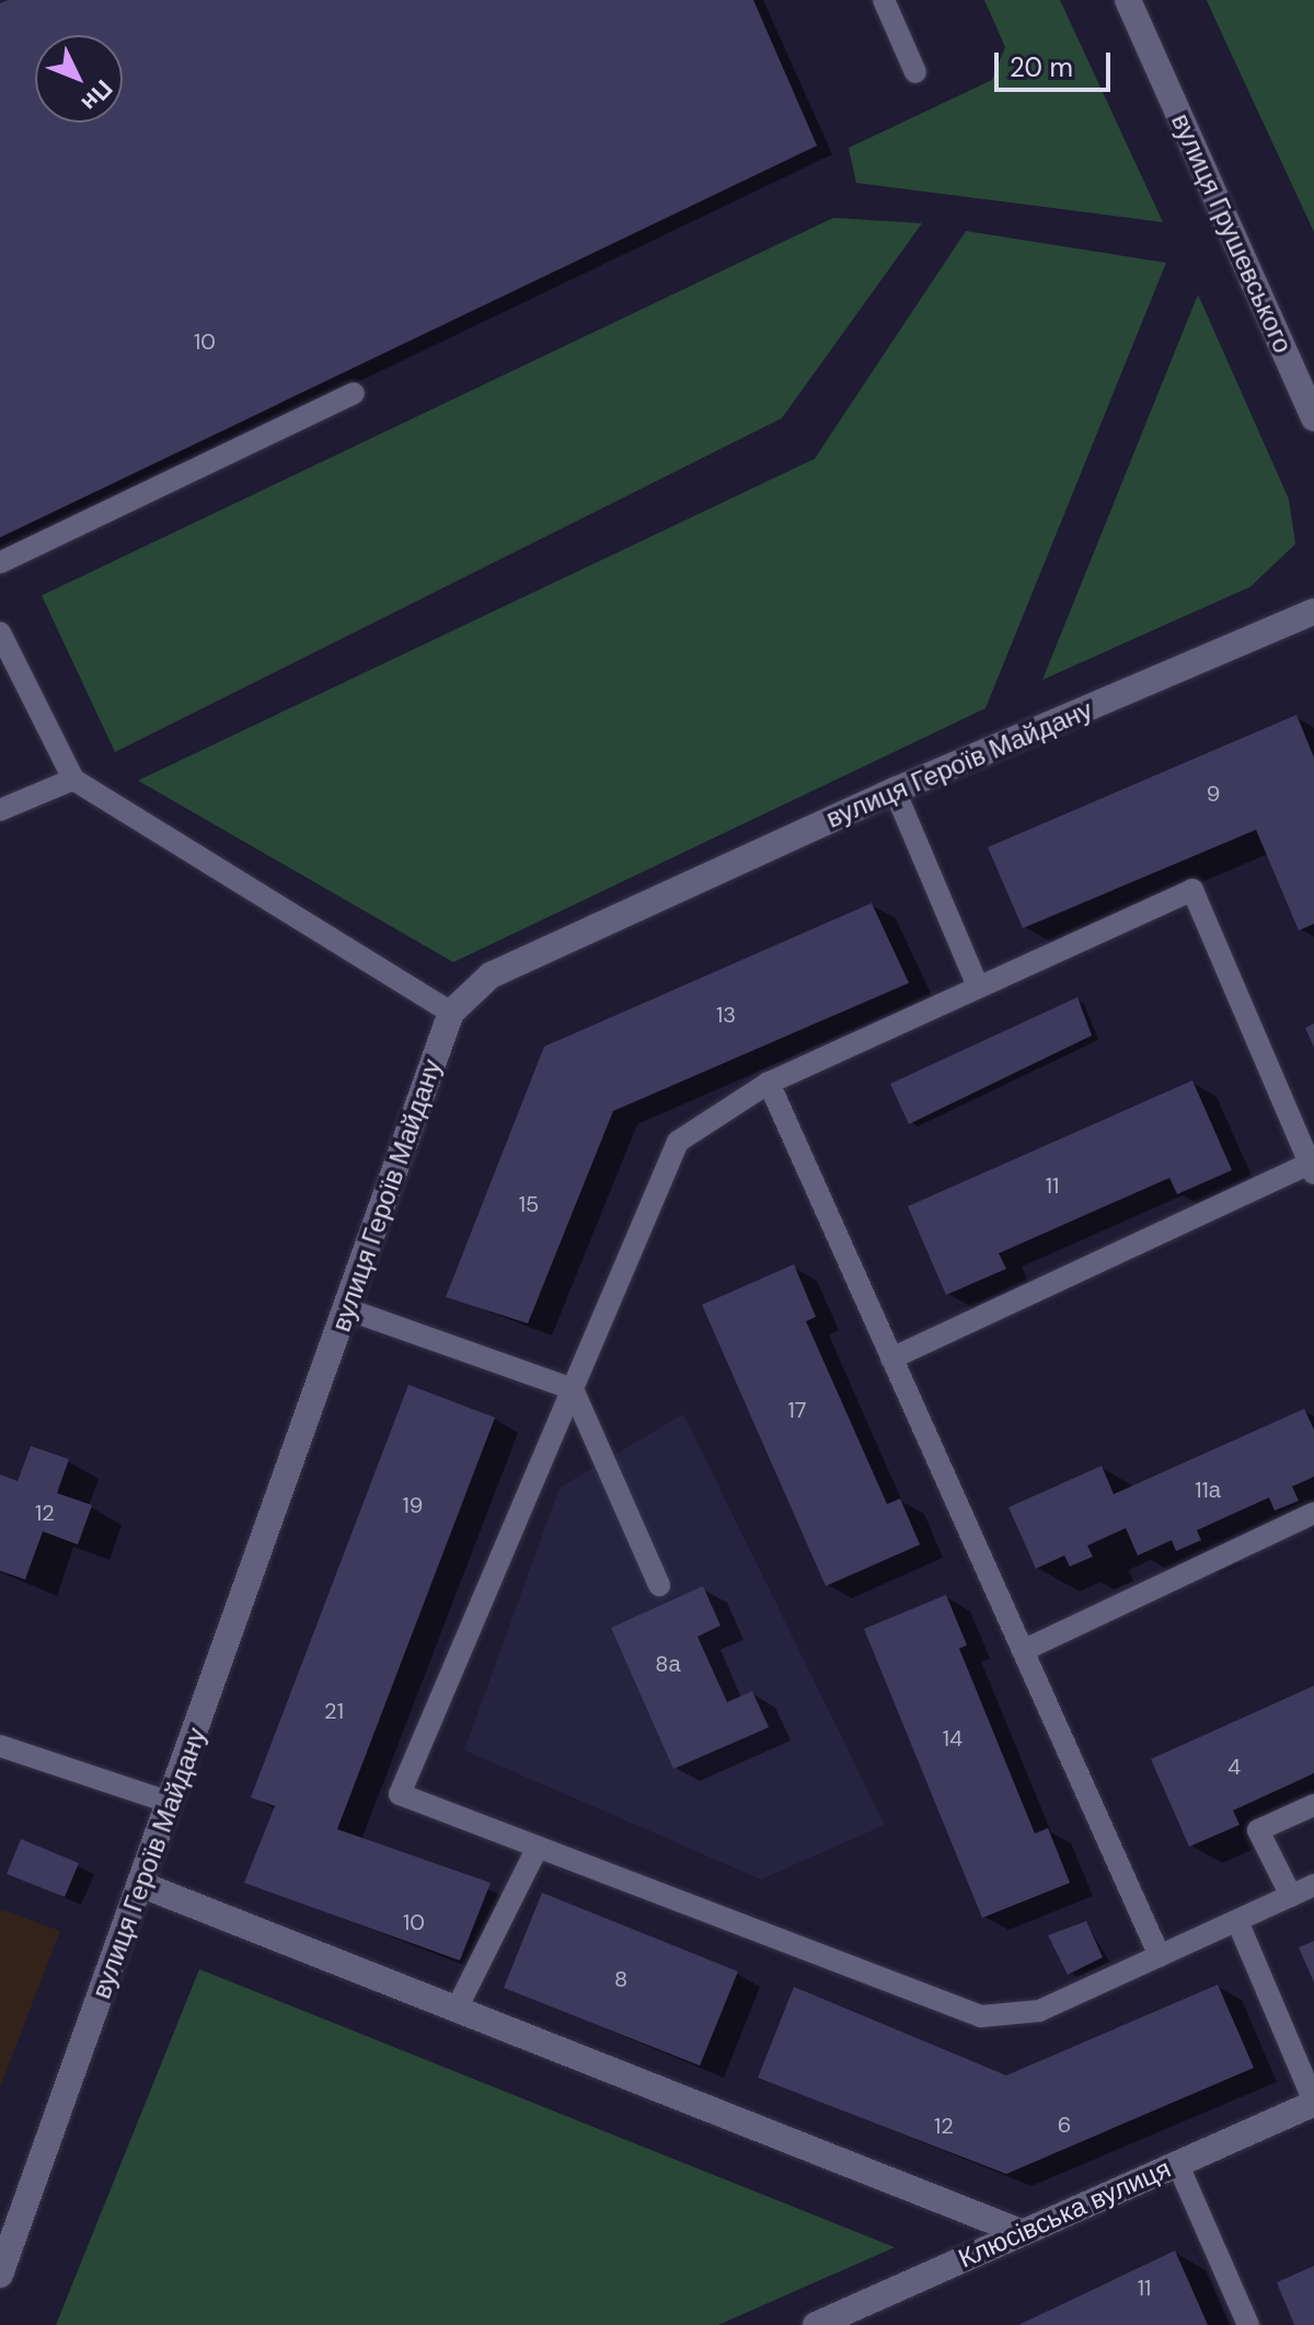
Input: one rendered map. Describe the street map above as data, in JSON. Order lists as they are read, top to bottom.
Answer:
{
  "streets": {
    "street": ["вулиця Грушевського", "вулиця Героїв Майдану", "Клюсівська вулиця"]
  },
  "house_numbers": [
    "10",
    "9",
    "13",
    "11",
    "15",
    "17",
    "11а",
    "19",
    "12",
    "8а",
    "21",
    "14",
    "4",
    "10",
    "8",
    "6",
    "12",
    "11"
  ],
  "scale_bar": "20 m",
  "north": "bottom right"
}
